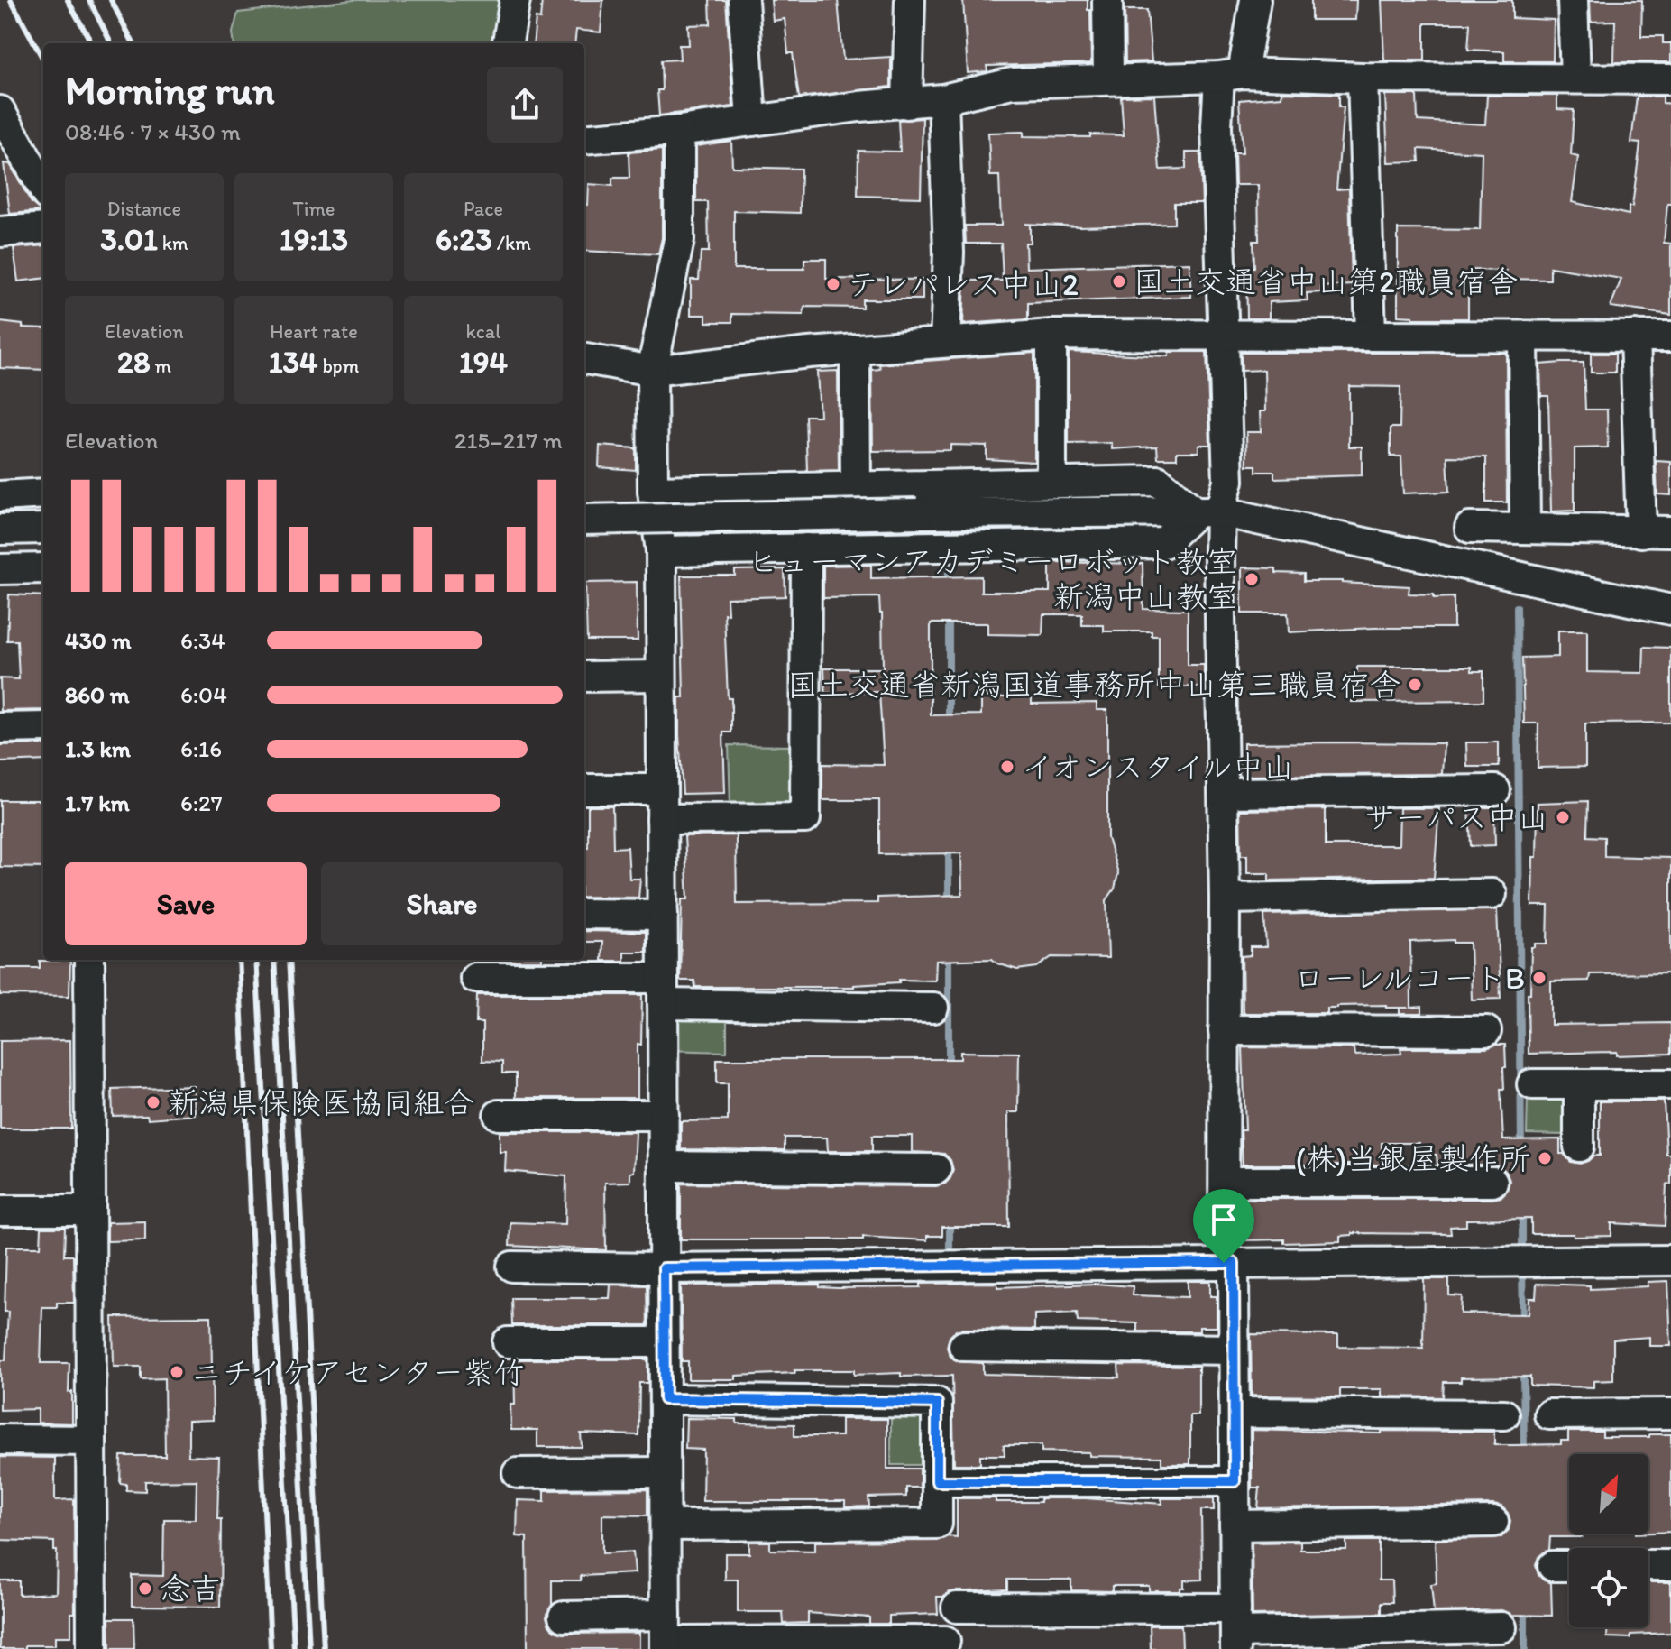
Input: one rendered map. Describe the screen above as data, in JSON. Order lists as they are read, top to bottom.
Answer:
{
  "places": [
    "国土交通省中山第2職員宿舎",
    "テレパレス中山2",
    "ヒューマンアカデミーロボット教室 新潟中山教室",
    "国土交通省新潟国道事務所中山第三職員宿舎",
    "イオンスタイル中山",
    "サーパス中山",
    "ローレルコートB",
    "新潟県保険医協同組合",
    "(株)当銀屋製作所",
    "ニチイケアセンター紫竹",
    "念吉"
  ],
  "north": "top right",
  "page": {
    "heading": ["Morning run", "08:46 · 7 × 430 m"],
    "stats": [
      ["Distance", "3.01 km"],
      ["Time", "19:13"],
      ["Pace", "6:23 /km"],
      ["Elevation", "28 m"],
      ["Heart rate", "134 bpm"],
      ["kcal", "194"]
    ],
    "chart": ["Elevation", "215–217 m"],
    "list": [
      {
        "name": "430 m",
        "note": "6:34"
      },
      {
        "name": "860 m",
        "note": "6:04"
      },
      {
        "name": "1.3 km",
        "note": "6:16"
      },
      {
        "name": "1.7 km",
        "note": "6:27"
      }
    ],
    "buttons": ["Save", "Share"]
  }
}
